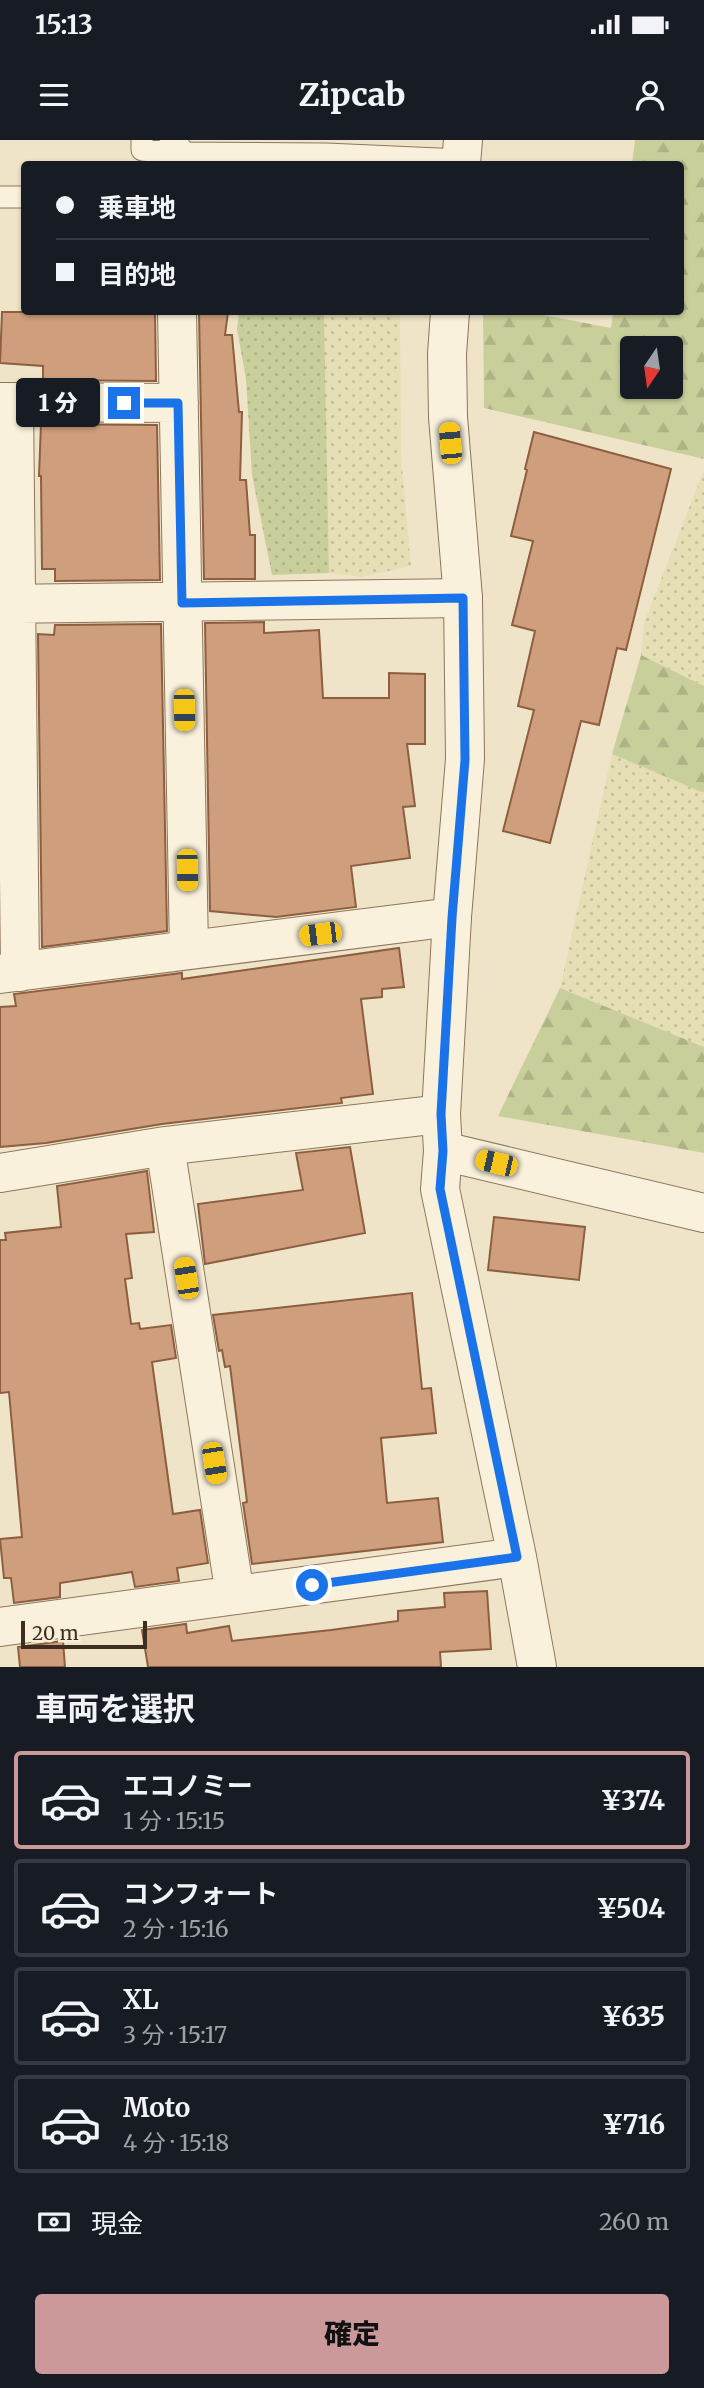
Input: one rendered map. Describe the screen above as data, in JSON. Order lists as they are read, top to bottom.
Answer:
{
  "scale_bar": "20 m",
  "north": "bottom",
  "page": {
    "status": "15:13",
    "header": "Zipcab",
    "banner": ["乗車地", "目的地"],
    "bubble": "1 分",
    "scale": "20 m",
    "heading": "車両を選択",
    "list": [
      {
        "name": "エコノミー",
        "note": "1 分 · 15:15",
        "value": "¥374"
      },
      {
        "name": "コンフォート",
        "note": "2 分 · 15:16",
        "value": "¥504"
      },
      {
        "name": "XL",
        "note": "3 分 · 15:17",
        "value": "¥635"
      },
      {
        "name": "Moto",
        "note": "4 分 · 15:18",
        "value": "¥716"
      }
    ],
    "pay": ["現金", "260 m"],
    "buttons": "確定"
  }
}
